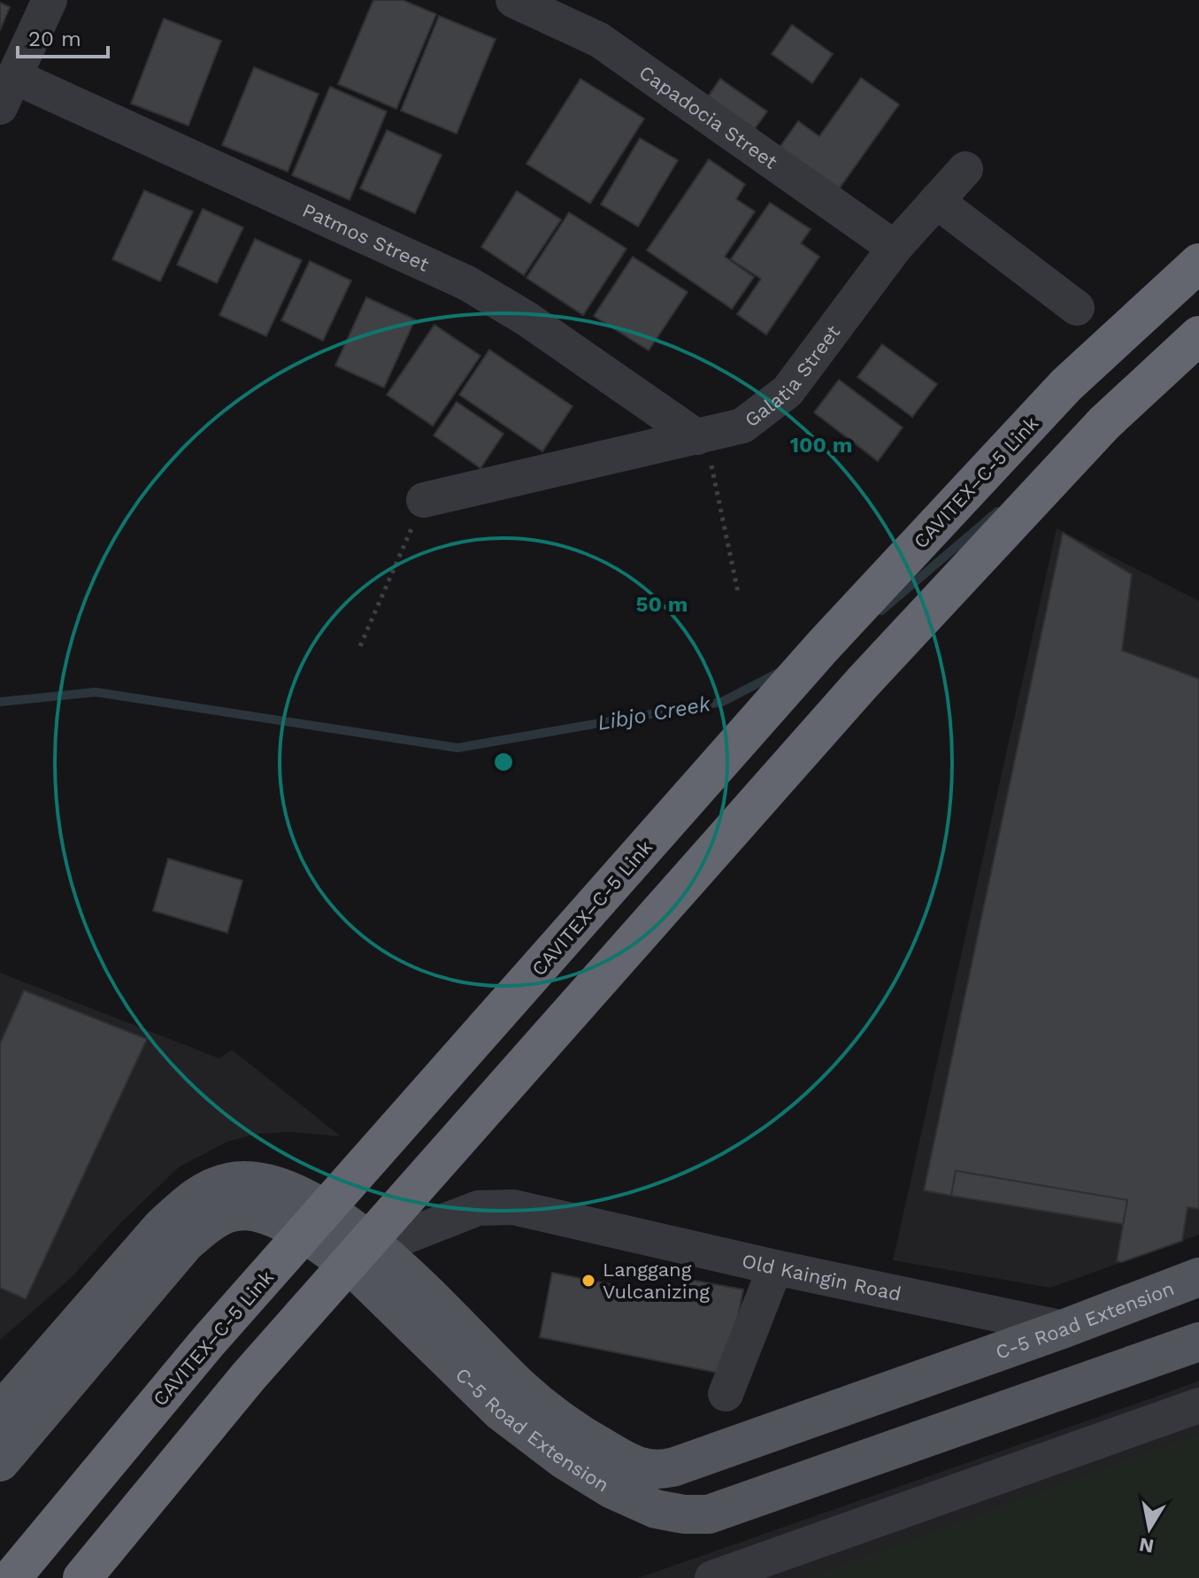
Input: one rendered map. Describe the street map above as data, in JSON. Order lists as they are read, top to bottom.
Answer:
{
  "streets": {
    "highway": ["CAVITEX–C-5 Link"],
    "main road": ["C-5 Road Extension"],
    "street": [
      "Capadocia Street",
      "Patmos Street",
      "Galatia Street",
      "Old Kaingin Road"
    ]
  },
  "crossings": [
    ["Capadocia Street", "Galatia Street"],
    ["Patmos Street", "Galatia Street"],
    ["Old Kaingin Road", "C-5 Road Extension"]
  ],
  "water": ["Libjo Creek"],
  "places": ["Langgang Vulcanizing"],
  "scale_bar": "20 m",
  "north": "bottom",
  "rings": ["100 m", "50 m"]
}
